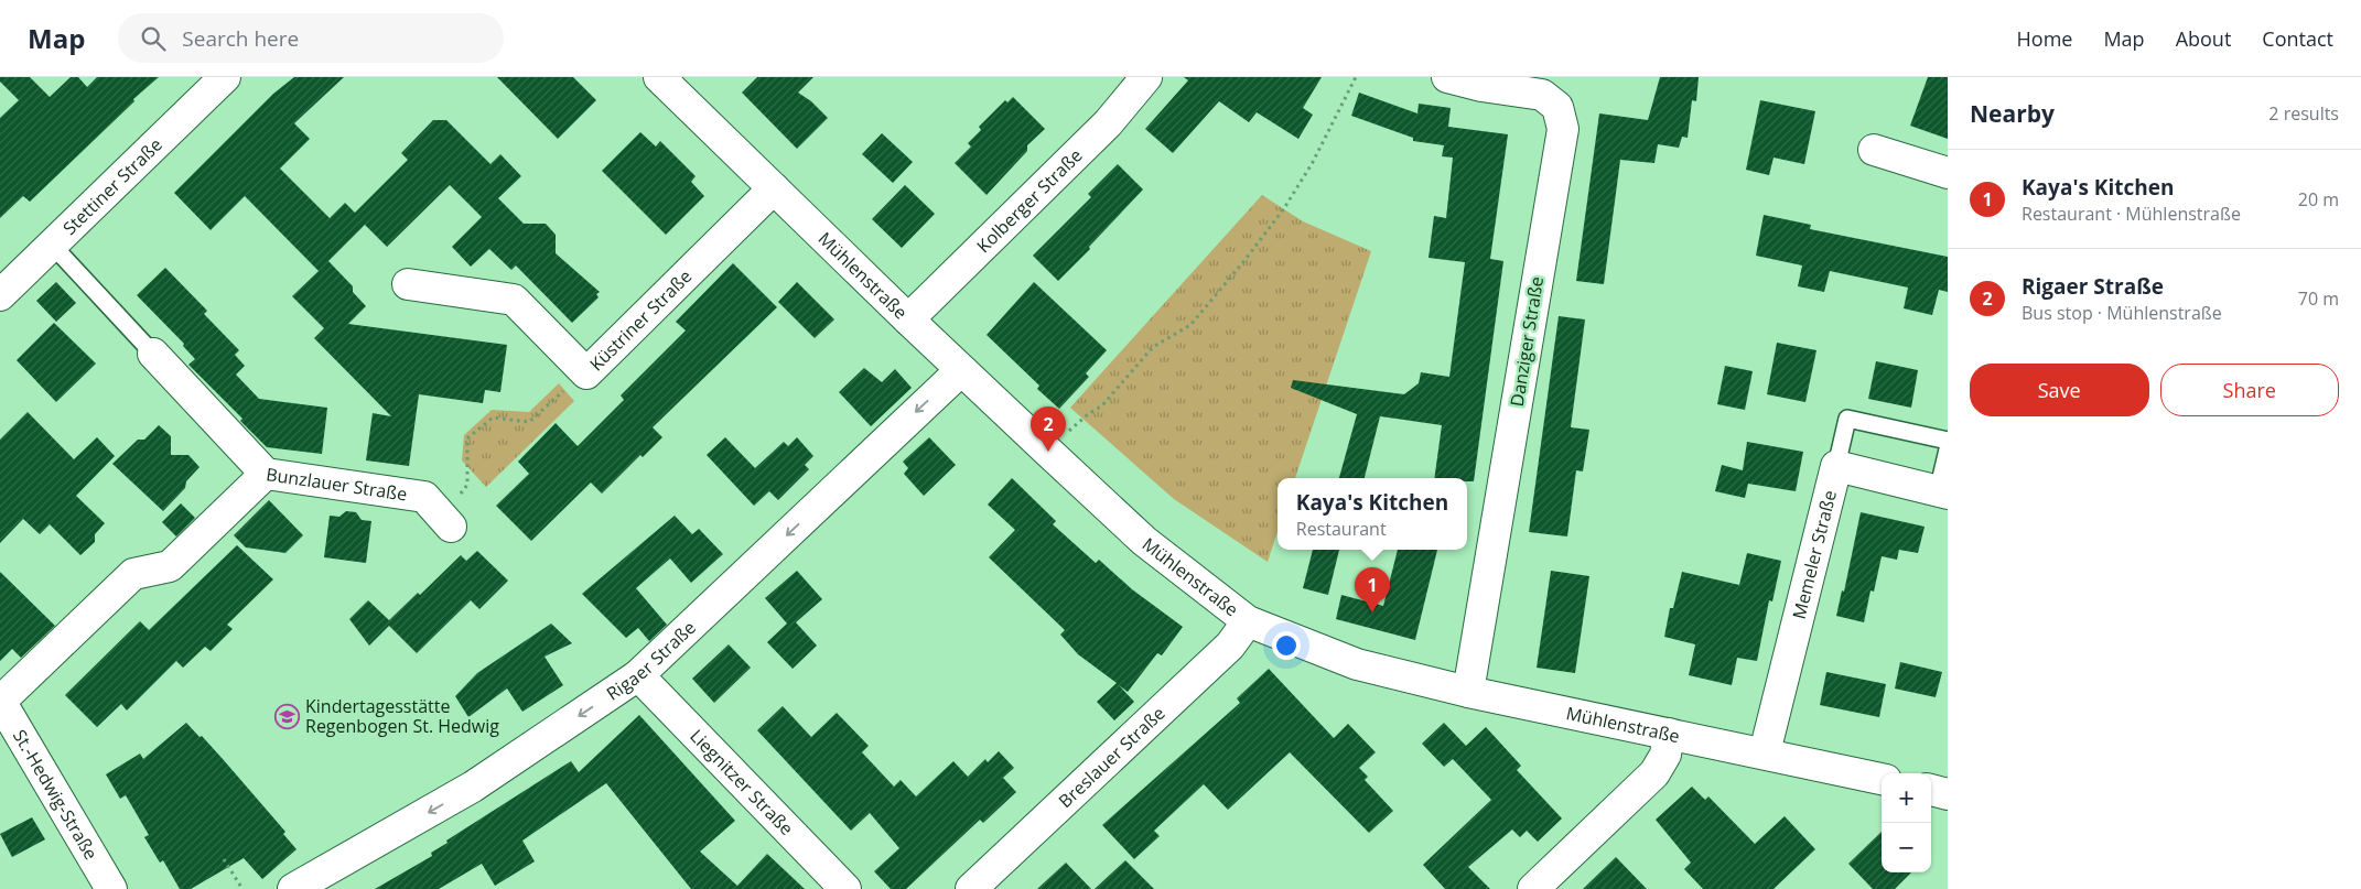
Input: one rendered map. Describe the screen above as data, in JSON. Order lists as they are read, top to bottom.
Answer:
{
  "streets": {
    "street": [
      "Stettiner Straße",
      "Kolberger Straße",
      "Mühlenstraße",
      "Küstriner Straße",
      "Danziger Straße",
      "Bunzlauer Straße",
      "Memeler Straße",
      "Rigaer Straße",
      "Breslauer Straße",
      "Liegnitzer Straße",
      "St.-Hedwig-Straße"
    ]
  },
  "crossings": [
    ["Kolberger Straße", "Mühlenstraße"],
    ["Mühlenstraße", "Küstriner Straße"],
    ["Mühlenstraße", "Danziger Straße"],
    ["Mühlenstraße", "Memeler Straße"],
    ["Mühlenstraße", "Rigaer Straße"],
    ["Mühlenstraße", "Breslauer Straße"],
    ["Bunzlauer Straße", "St.-Hedwig-Straße"],
    ["Rigaer Straße", "Liegnitzer Straße"]
  ],
  "one_way": ["Rigaer Straße"],
  "places": {
    "school or university": ["Kindertagesstätte Regenbogen St. Hedwig"]
  },
  "page": {
    "header": "Map",
    "search": "Search here",
    "nav": [
      "Home",
      "Map",
      "About",
      "Contact"
    ],
    "heading": ["Nearby", "2 results"],
    "list": [
      {
        "mark": "1",
        "name": "Kaya's Kitchen",
        "note": "Restaurant · Mühlenstraße",
        "value": "20 m"
      },
      {
        "mark": "2",
        "name": "Rigaer Straße",
        "note": "Bus stop · Mühlenstraße",
        "value": "70 m"
      }
    ],
    "buttons": ["Save", "Share"],
    "pins": ["2", "1"],
    "popup": ["Kaya's Kitchen", "Restaurant"],
    "map_buttons": ["+", "−"]
  }
}
